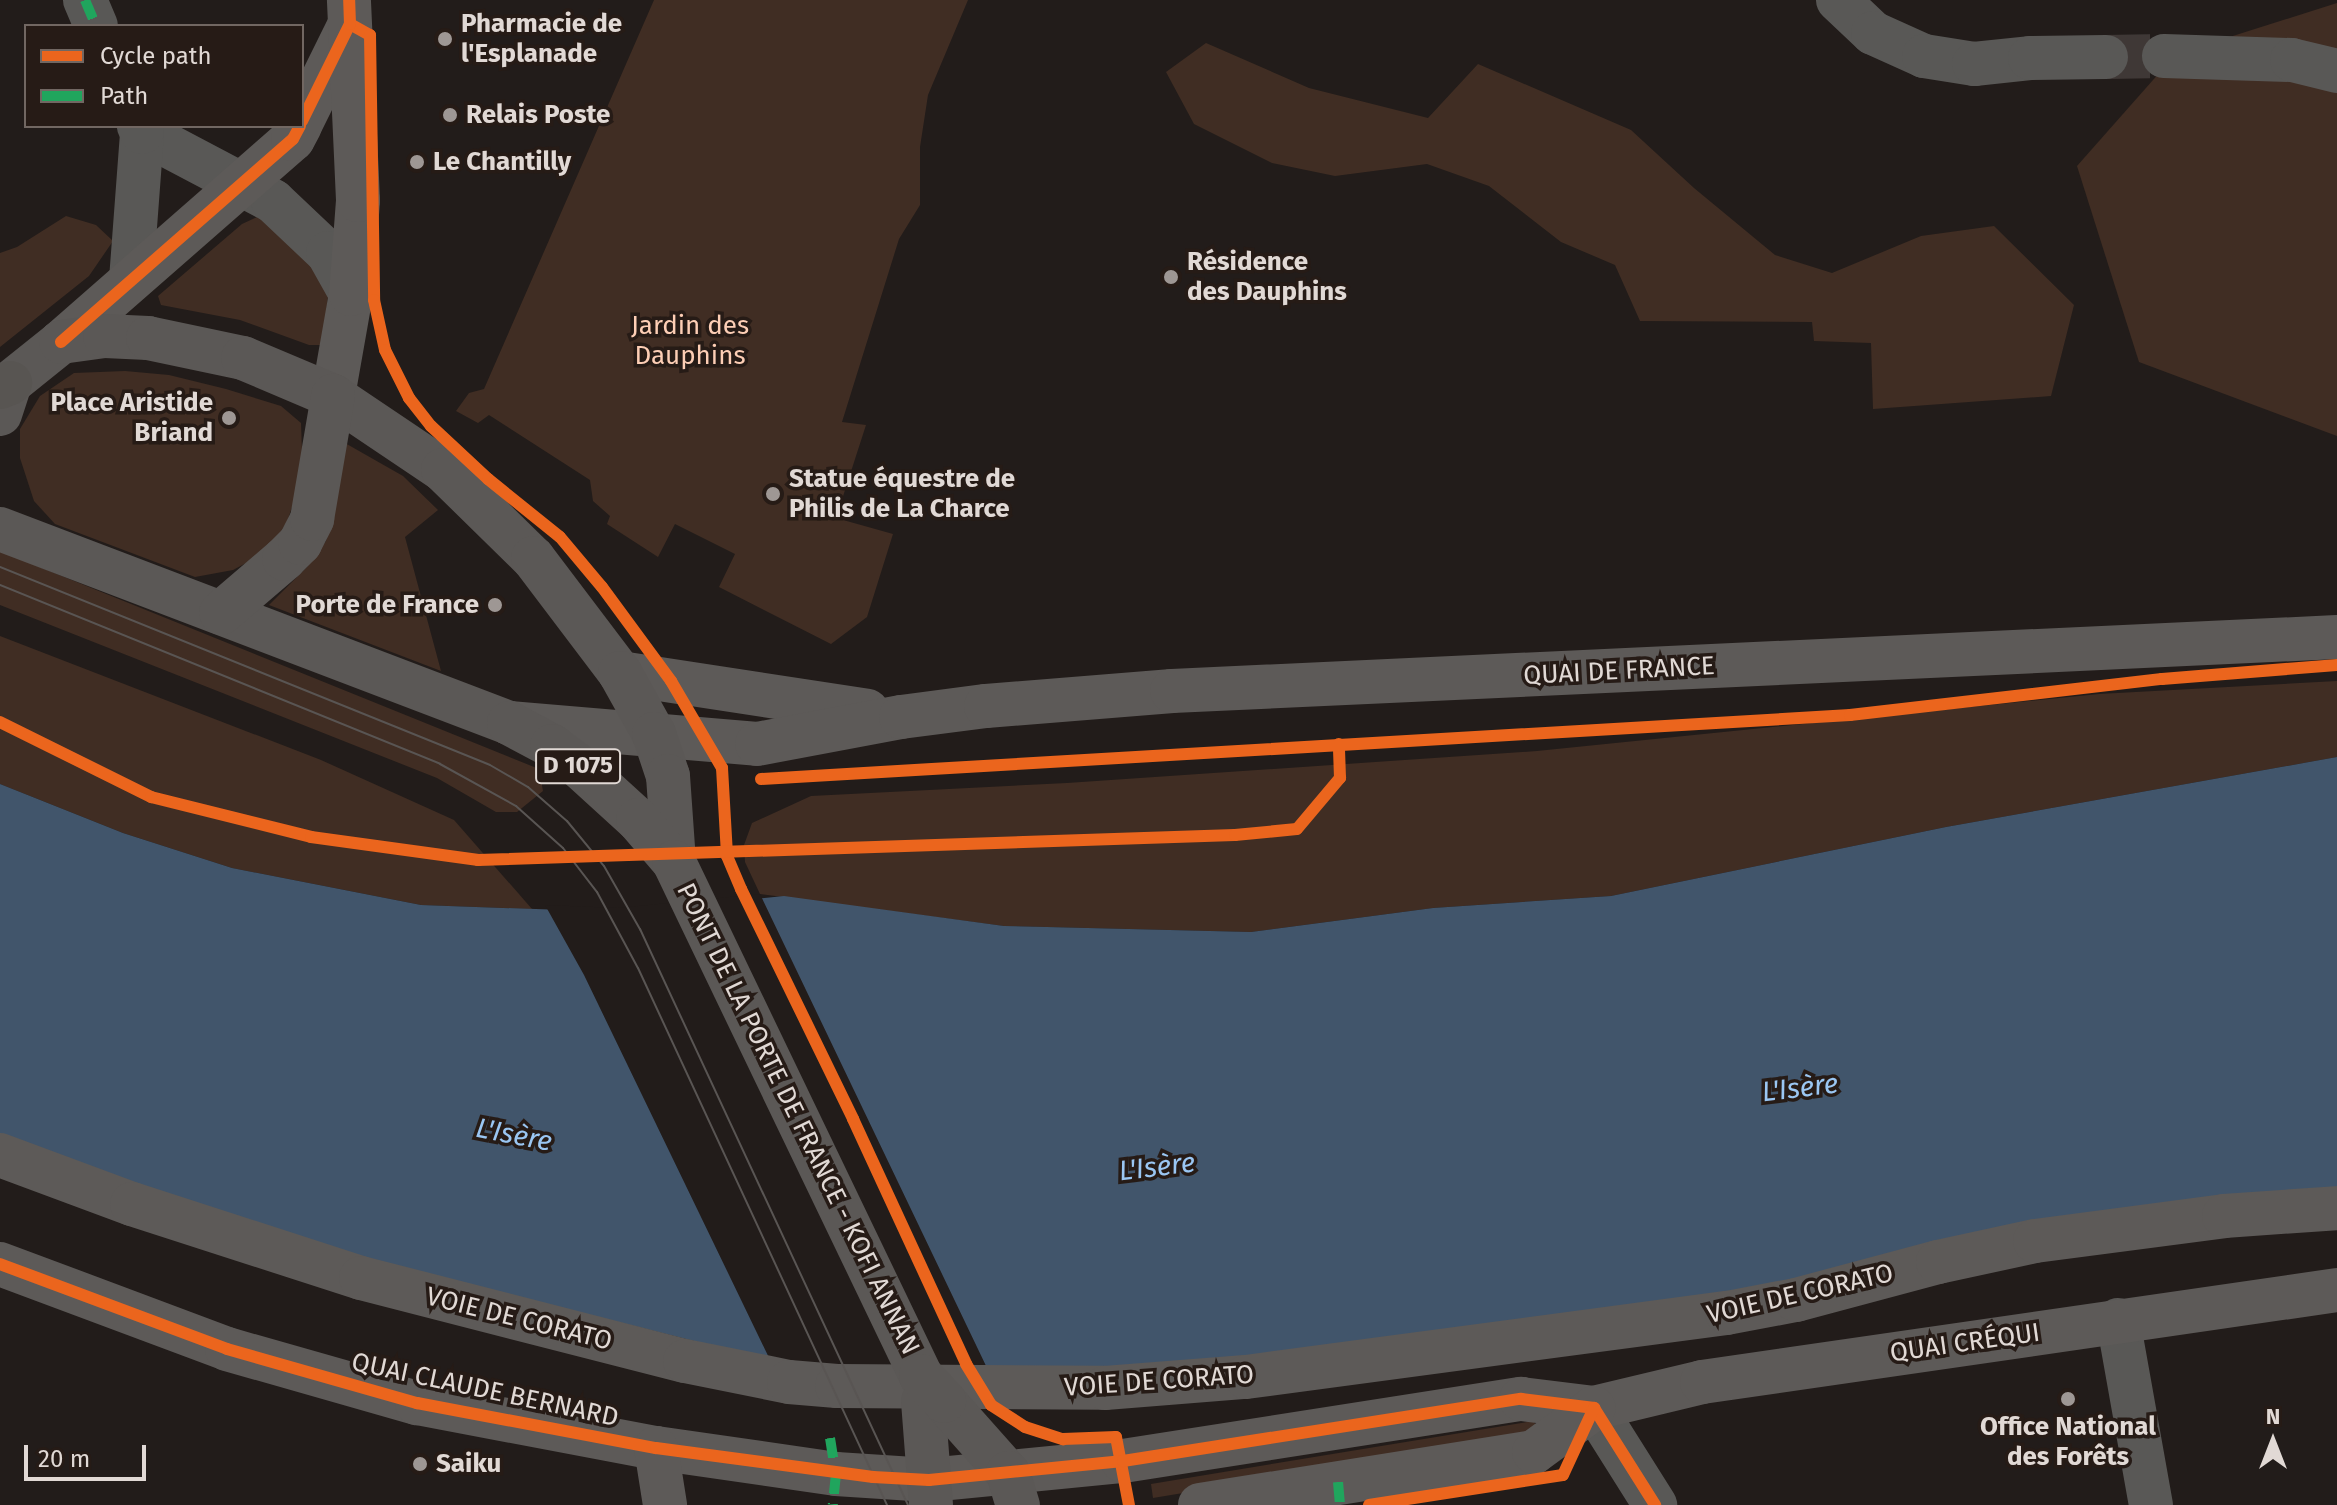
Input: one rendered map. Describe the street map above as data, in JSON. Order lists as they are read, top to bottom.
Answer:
{
  "streets": {
    "main road": [
      "QUAI DE FRANCE",
      "D 1075",
      "PONT DE LA PORTE DE FRANCE - KOFI ANNAN",
      "VOIE DE CORATO",
      "QUAI CRÉQUI",
      "QUAI CLAUDE BERNARD"
    ]
  },
  "crossings": [
    ["QUAI DE FRANCE", "D 1075"],
    ["D 1075", "PONT DE LA PORTE DE FRANCE - KOFI ANNAN"],
    ["D 1075", "QUAI CRÉQUI"],
    ["D 1075", "QUAI CLAUDE BERNARD"],
    ["QUAI CRÉQUI", "QUAI CLAUDE BERNARD"]
  ],
  "water": ["L'Isère"],
  "parks": ["Jardin des Dauphins"],
  "places": [
    "Pharmacie de l'Esplanade",
    "Relais Poste",
    "Le Chantilly",
    "Résidence des Dauphins",
    "Place Aristide Briand",
    "Statue équestre de Philis de La Charce",
    "Porte de France",
    "Office National des Forêts",
    "Saiku"
  ],
  "legend": ["Cycle path", "Path"],
  "scale_bar": "20 m",
  "north": "top"
}
